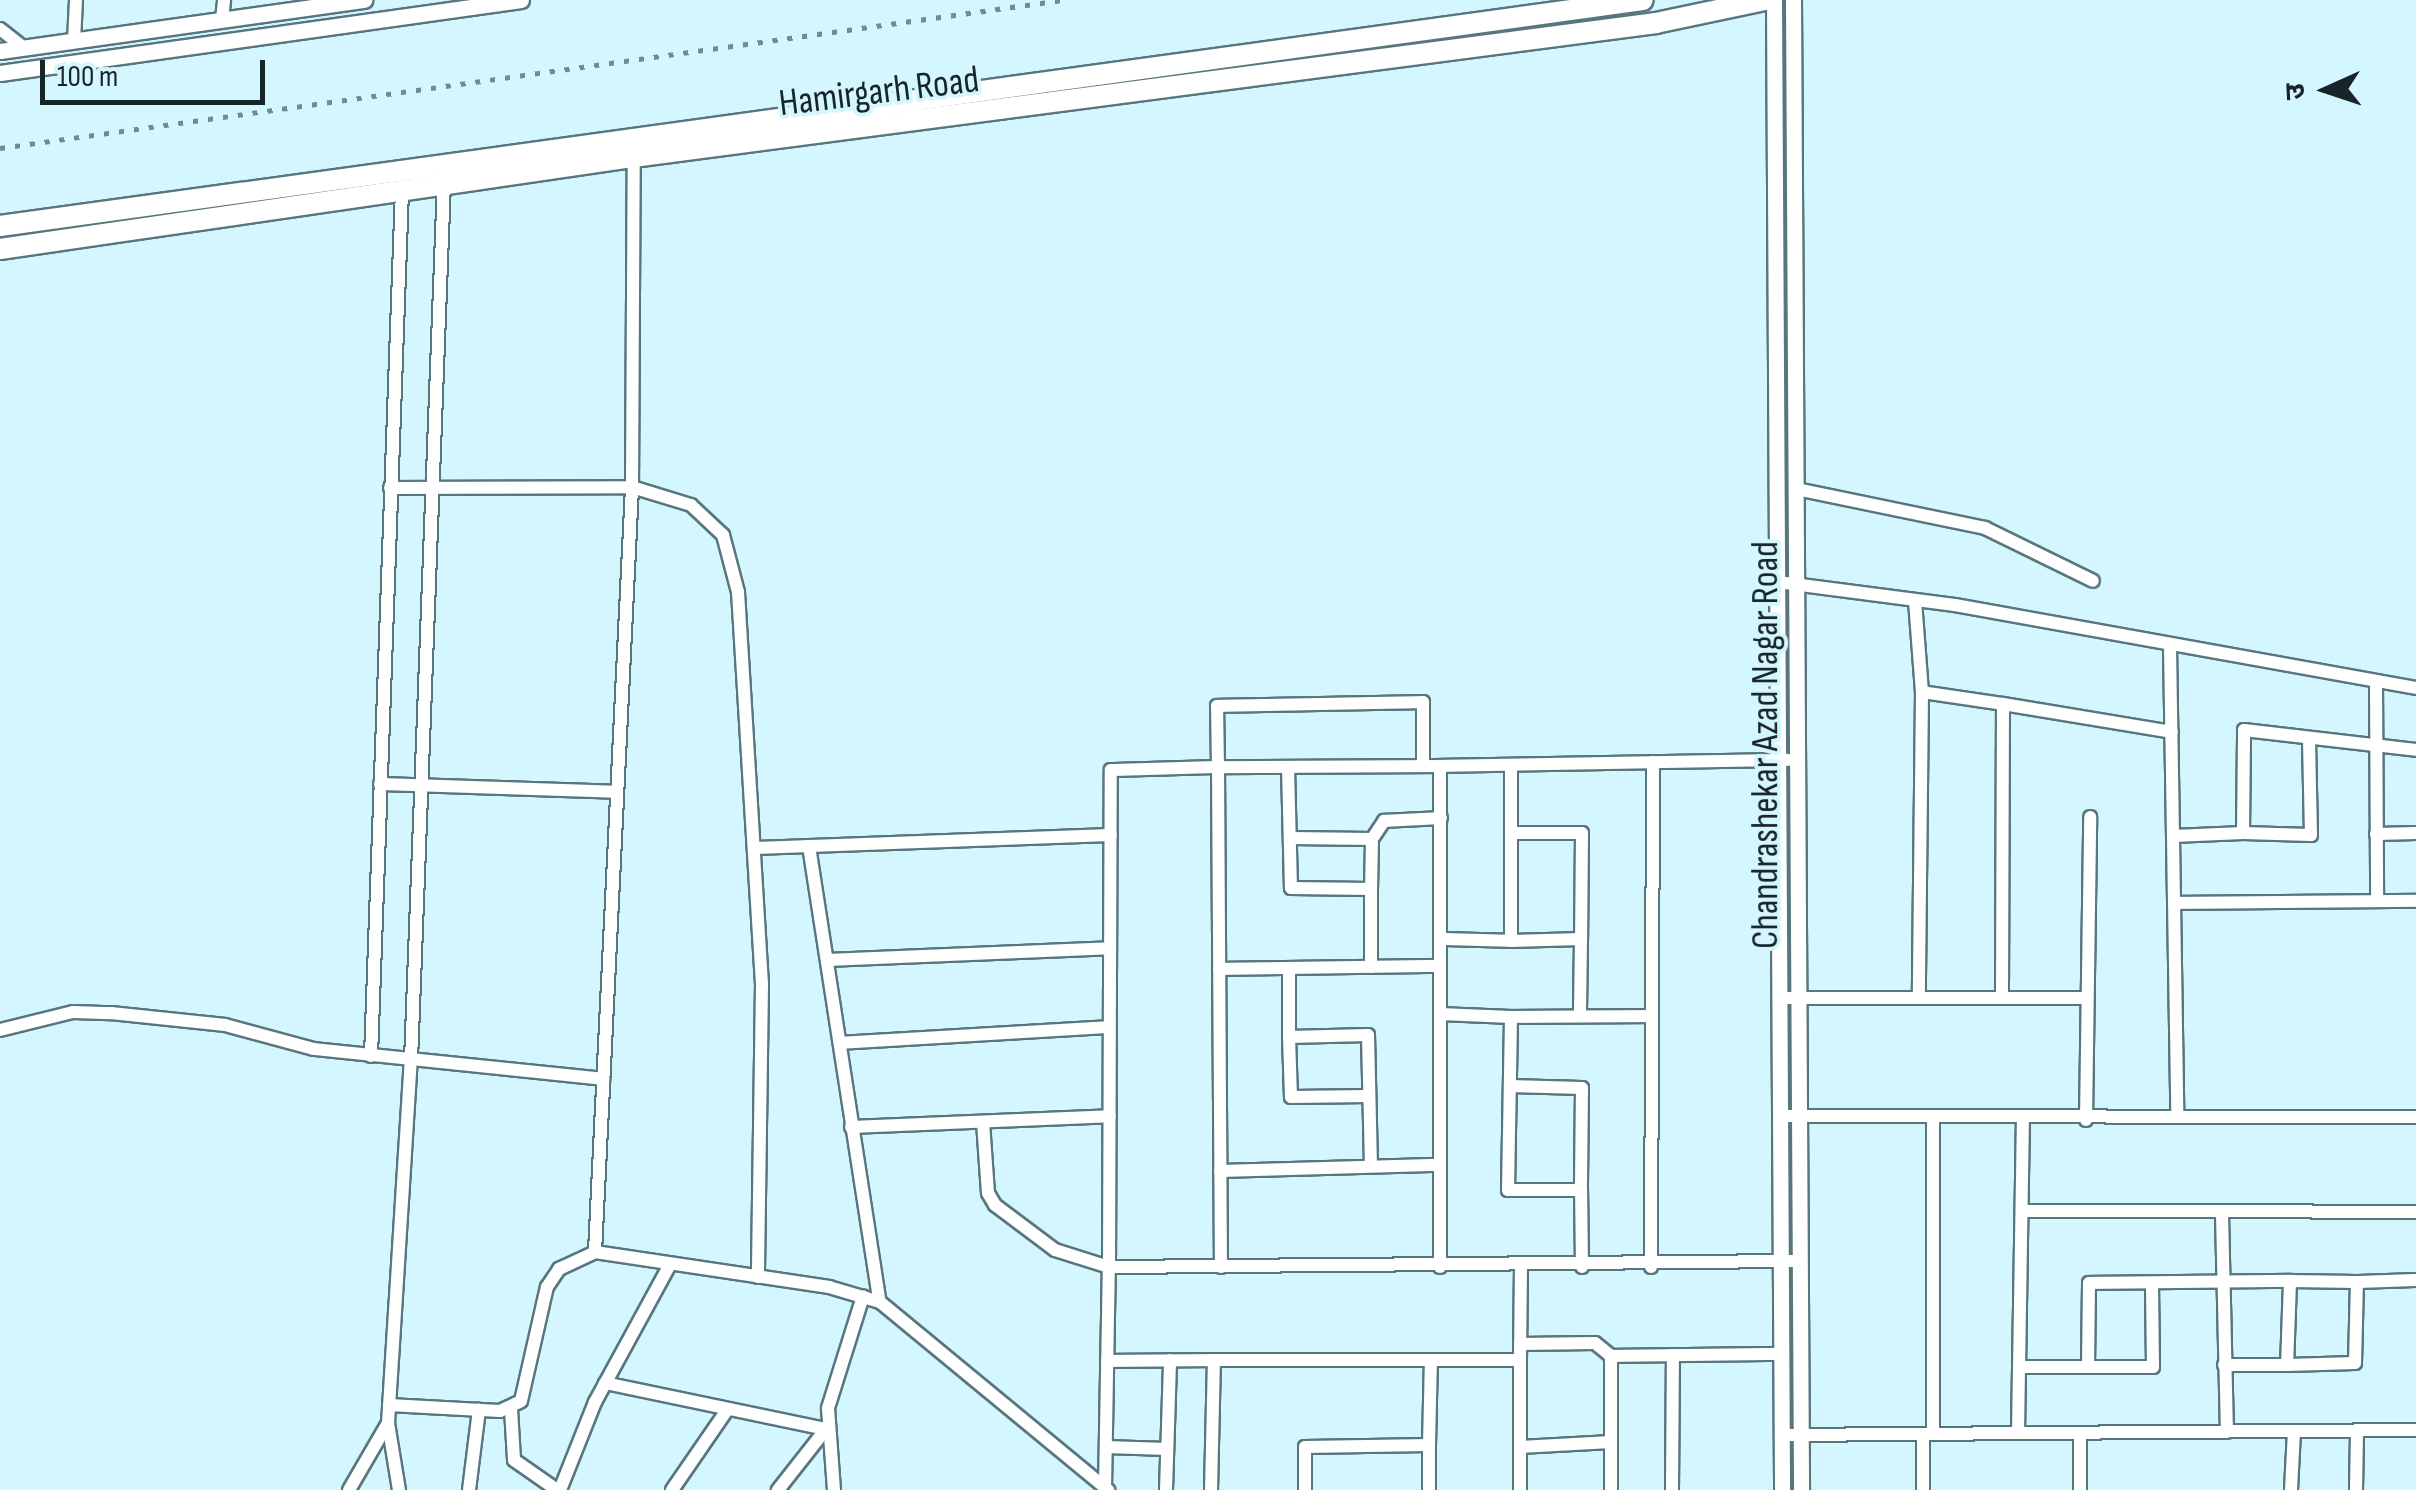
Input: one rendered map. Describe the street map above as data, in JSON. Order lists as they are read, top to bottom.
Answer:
{
  "streets": {
    "main road": ["Hamirgarh Road"],
    "street": ["Chandrashekar Azad Nagar Road"]
  },
  "scale_bar": "100 m",
  "north": "left"
}
